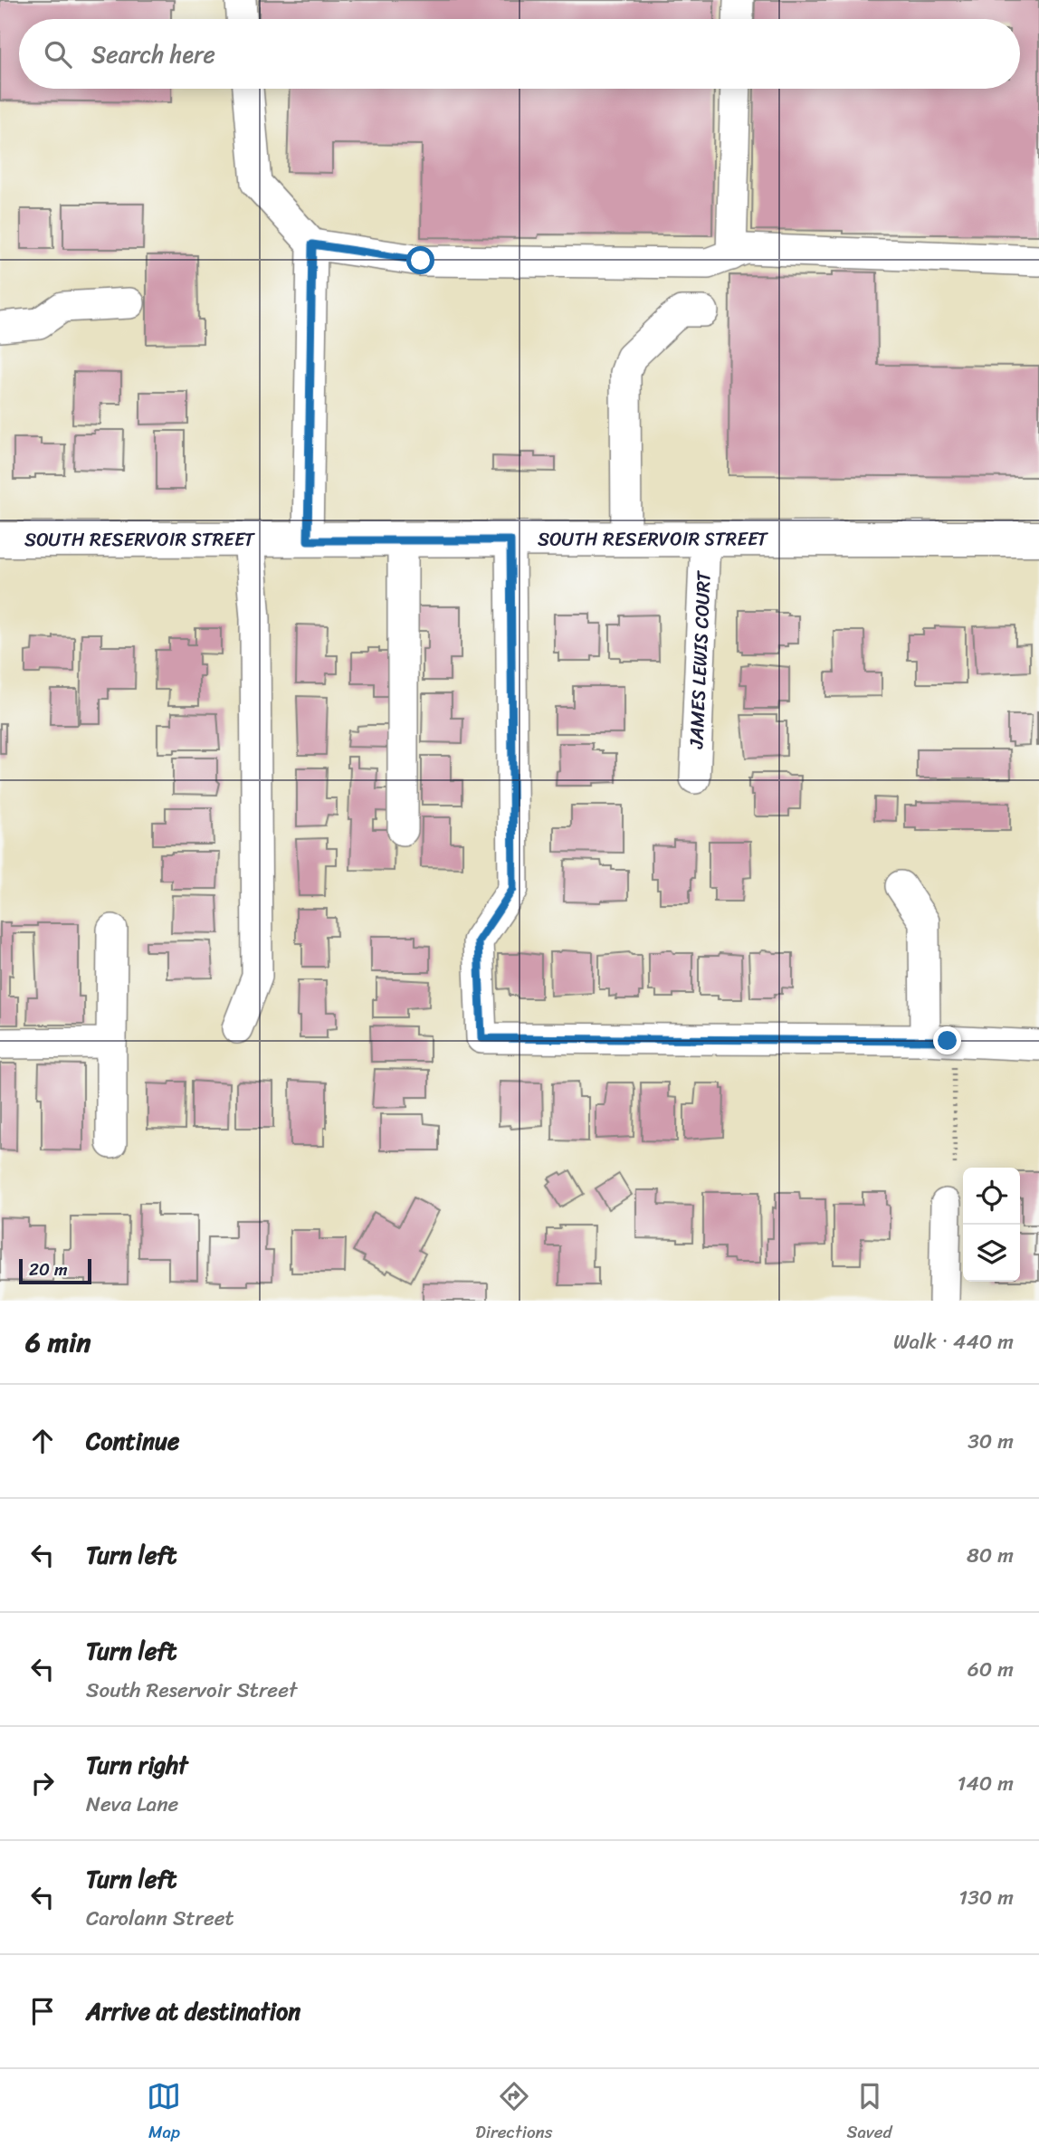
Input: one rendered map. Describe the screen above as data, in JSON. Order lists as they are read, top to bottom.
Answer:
{
  "streets": {
    "main road": ["SOUTH RESERVOIR STREET"],
    "street": ["JAMES LEWIS COURT"]
  },
  "crossings": [
    ["SOUTH RESERVOIR STREET", "JAMES LEWIS COURT"]
  ],
  "scale_bar": "20 m",
  "page": {
    "search": "Search here",
    "scale": "20 m",
    "heading": ["6 min", "Walk · 440 m"],
    "list": [
      ["Continue", "30 m"],
      ["Turn left", "80 m"],
      ["Turn left", "South Reservoir Street", "60 m"],
      ["Turn right", "Neva Lane", "140 m"],
      ["Turn left", "Carolann Street", "130 m"],
      "Arrive at destination"
    ],
    "nav": ["Map", "Directions", "Saved"]
  }
}
